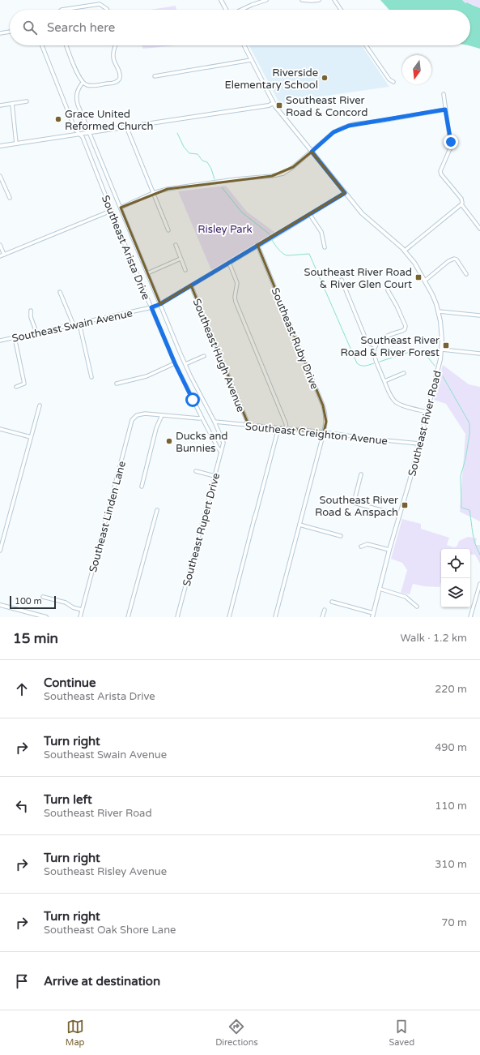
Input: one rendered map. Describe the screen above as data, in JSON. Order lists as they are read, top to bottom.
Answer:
{
  "streets": {
    "street": [
      "Southeast Arista Drive",
      "Southeast Swain Avenue",
      "Southeast Ruby Drive",
      "Southeast Hugh Avenue",
      "Southeast River Road",
      "Southeast Creighton Avenue",
      "Southeast Linden Lane",
      "Southeast Rupert Drive"
    ]
  },
  "crossings": [
    ["Southeast Arista Drive", "Southeast Swain Avenue"],
    ["Southeast Arista Drive", "Southeast Creighton Avenue"],
    ["Southeast Arista Drive", "Southeast Rupert Drive"],
    ["Southeast Swain Avenue", "Southeast Ruby Drive"],
    ["Southeast Swain Avenue", "Southeast Hugh Avenue"],
    ["Southeast Swain Avenue", "Southeast River Road"],
    ["Southeast Ruby Drive", "Southeast Creighton Avenue"],
    ["Southeast Hugh Avenue", "Southeast Creighton Avenue"],
    ["Southeast River Road", "Southeast Creighton Avenue"]
  ],
  "parks": ["Risley Park"],
  "places": {
    "other": ["Riverside Elementary School", "Grace United Reformed Church", "Ducks and Bunnies"],
    "transit": [
      "Southeast River Road & Concord",
      "Southeast River Road & River Glen Court",
      "Southeast River Road & River Forest",
      "Southeast River Road & Anspach"
    ]
  },
  "scale_bar": "100 m",
  "north": "bottom",
  "page": {
    "search": "Search here",
    "scale": "100 m",
    "heading": ["15 min", "Walk · 1.2 km"],
    "list": [
      ["Continue", "Southeast Arista Drive", "220 m"],
      ["Turn right", "Southeast Swain Avenue", "490 m"],
      ["Turn left", "Southeast River Road", "110 m"],
      ["Turn right", "Southeast Risley Avenue", "310 m"],
      ["Turn right", "Southeast Oak Shore Lane", "70 m"],
      "Arrive at destination"
    ],
    "nav": ["Map", "Directions", "Saved"]
  }
}
